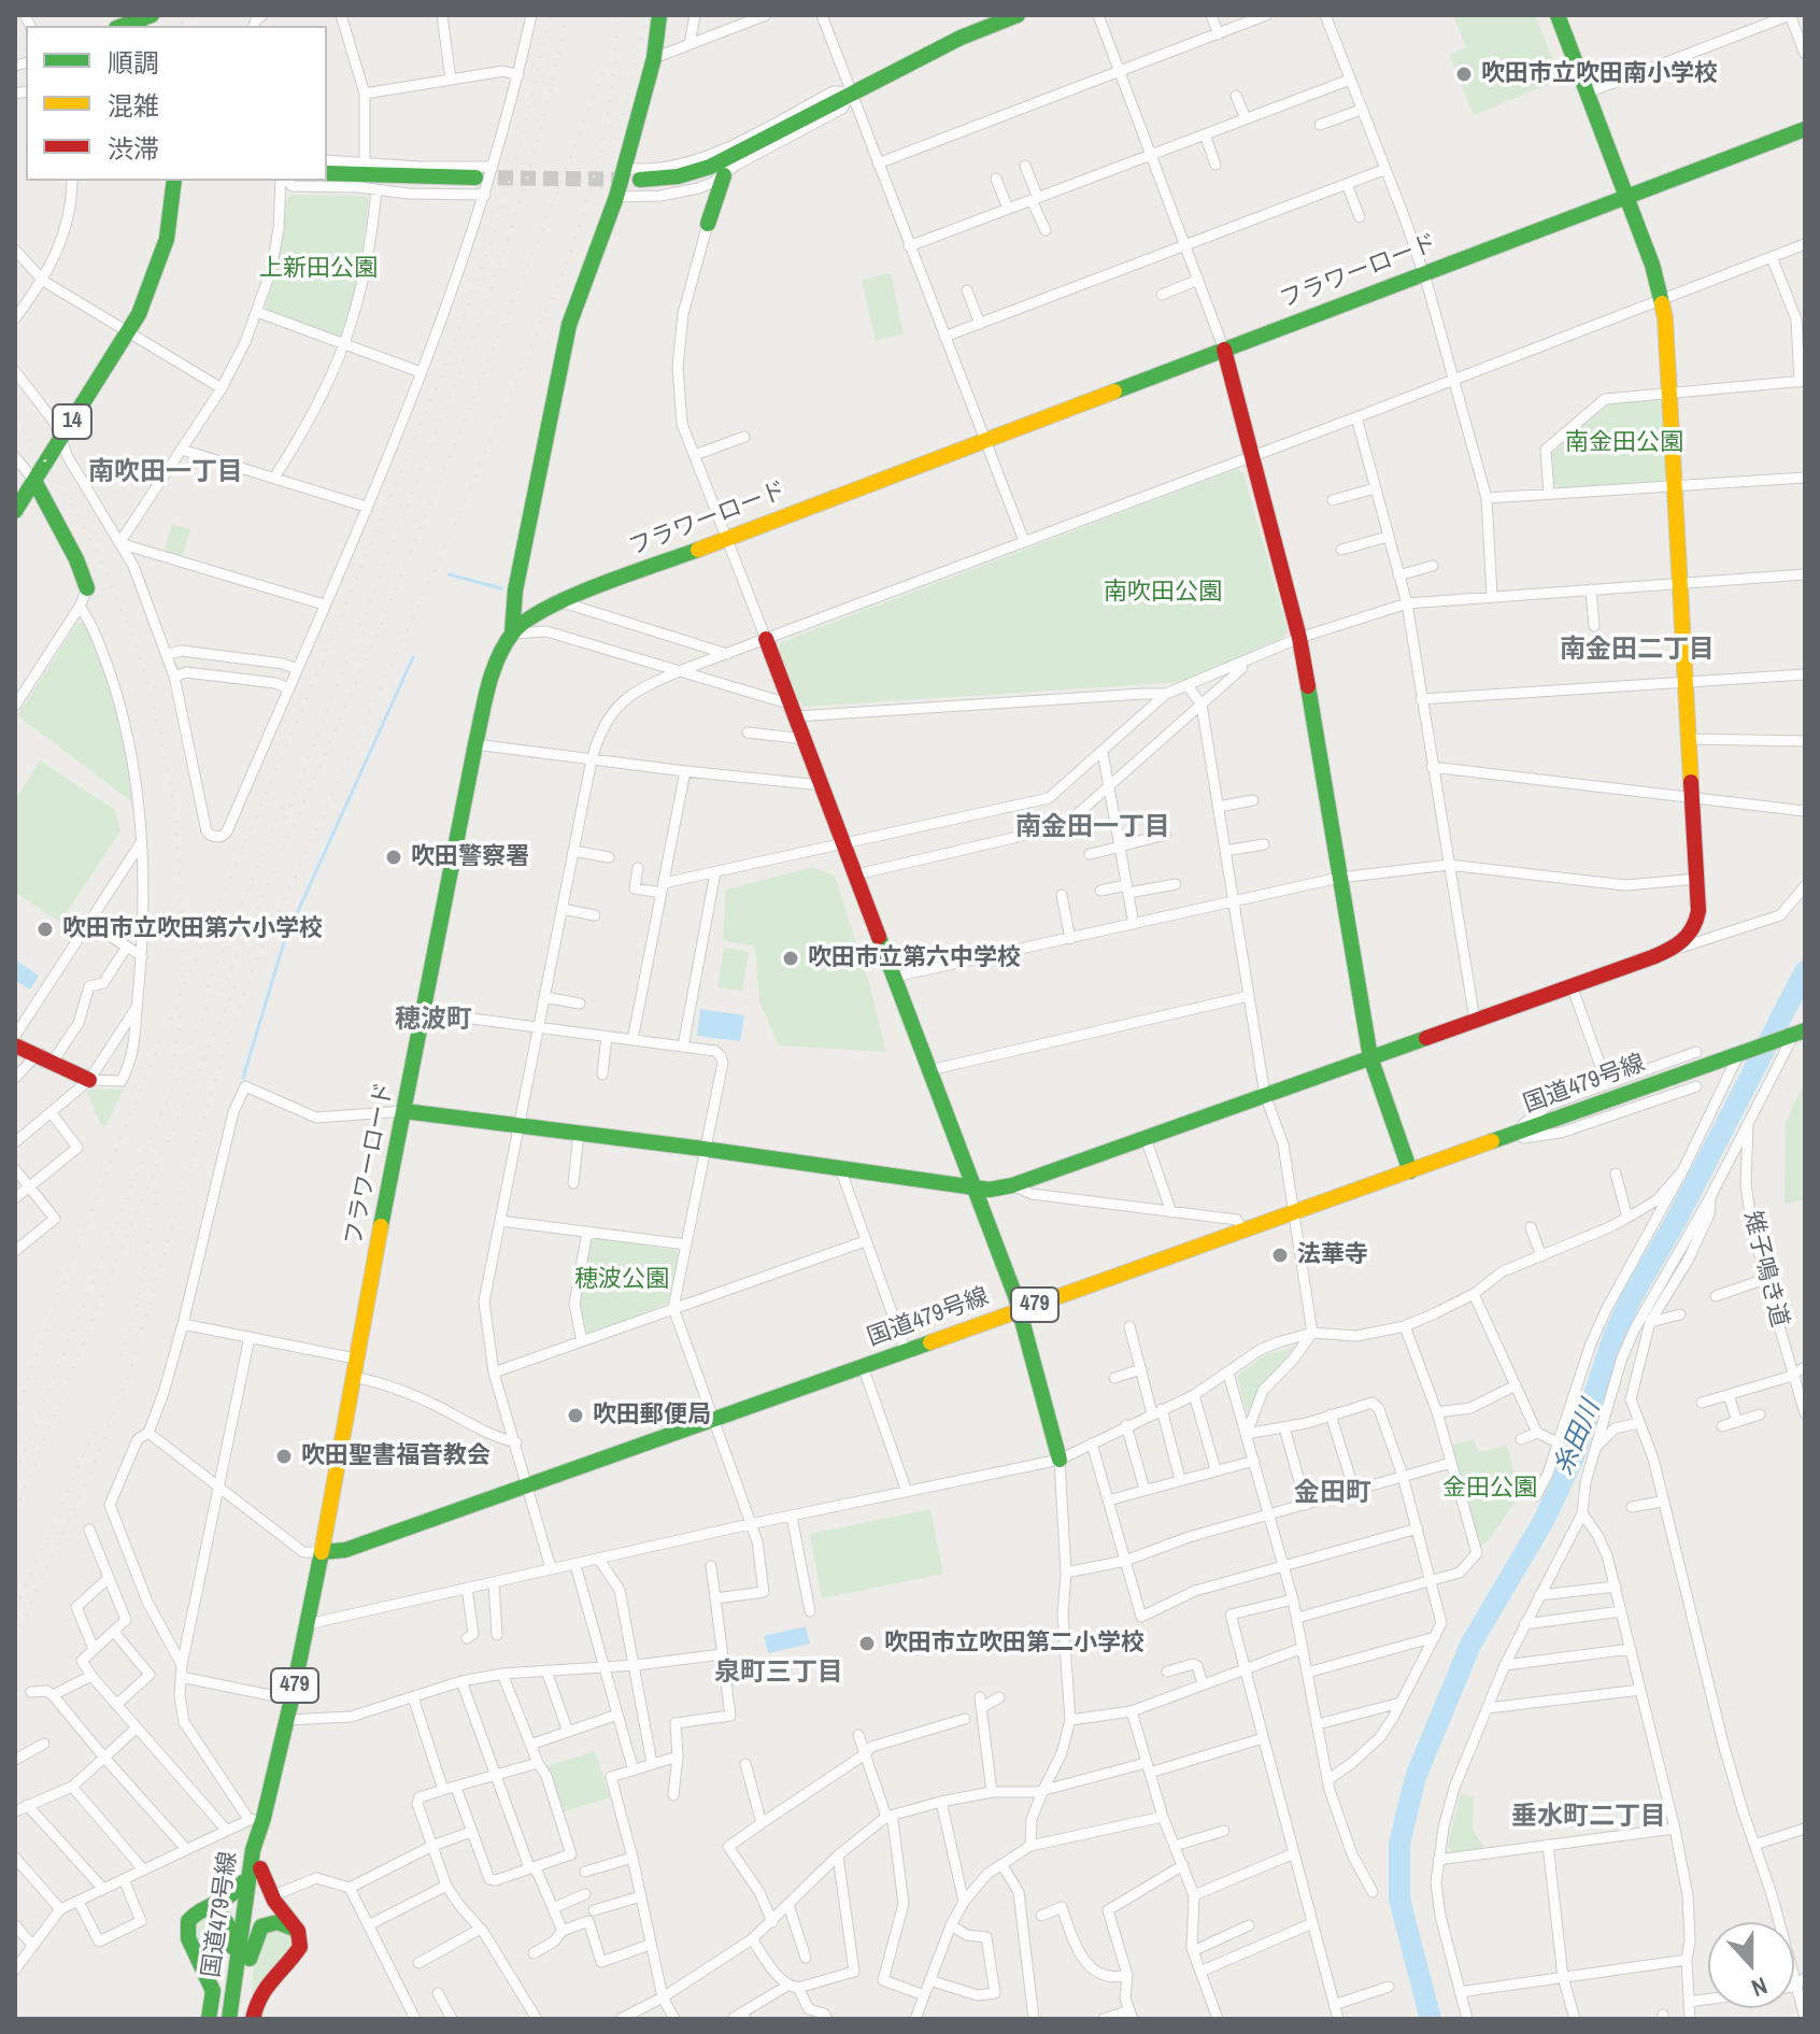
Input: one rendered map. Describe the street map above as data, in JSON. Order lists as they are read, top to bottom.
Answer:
{
  "streets": {
    "main road": [
      "フラワーロード",
      "14",
      "国道479号線",
      "479"
    ],
    "street": ["雉子鳴き道"]
  },
  "crossings": [
    ["フラワーロード", "国道479号線"],
    ["国道479号線", "479"]
  ],
  "districts": [
    "南吹田一丁目",
    "南金田二丁目",
    "南金田一丁目",
    "穂波町",
    "金田町",
    "泉町三丁目",
    "垂水町二丁目"
  ],
  "water": ["糸田川"],
  "parks": [
    "上新田公園",
    "南金田公園",
    "南吹田公園",
    "穂波公園",
    "金田公園"
  ],
  "places": [
    "吹田市立吹田南小学校",
    "吹田警察署",
    "吹田市立吹田第六小学校",
    "吹田市立第六中学校",
    "法華寺",
    "吹田郵便局",
    "吹田聖書福音教会",
    "吹田市立吹田第二小学校"
  ],
  "legend": ["順調", "混雑", "渋滞"],
  "north": "bottom"
}
